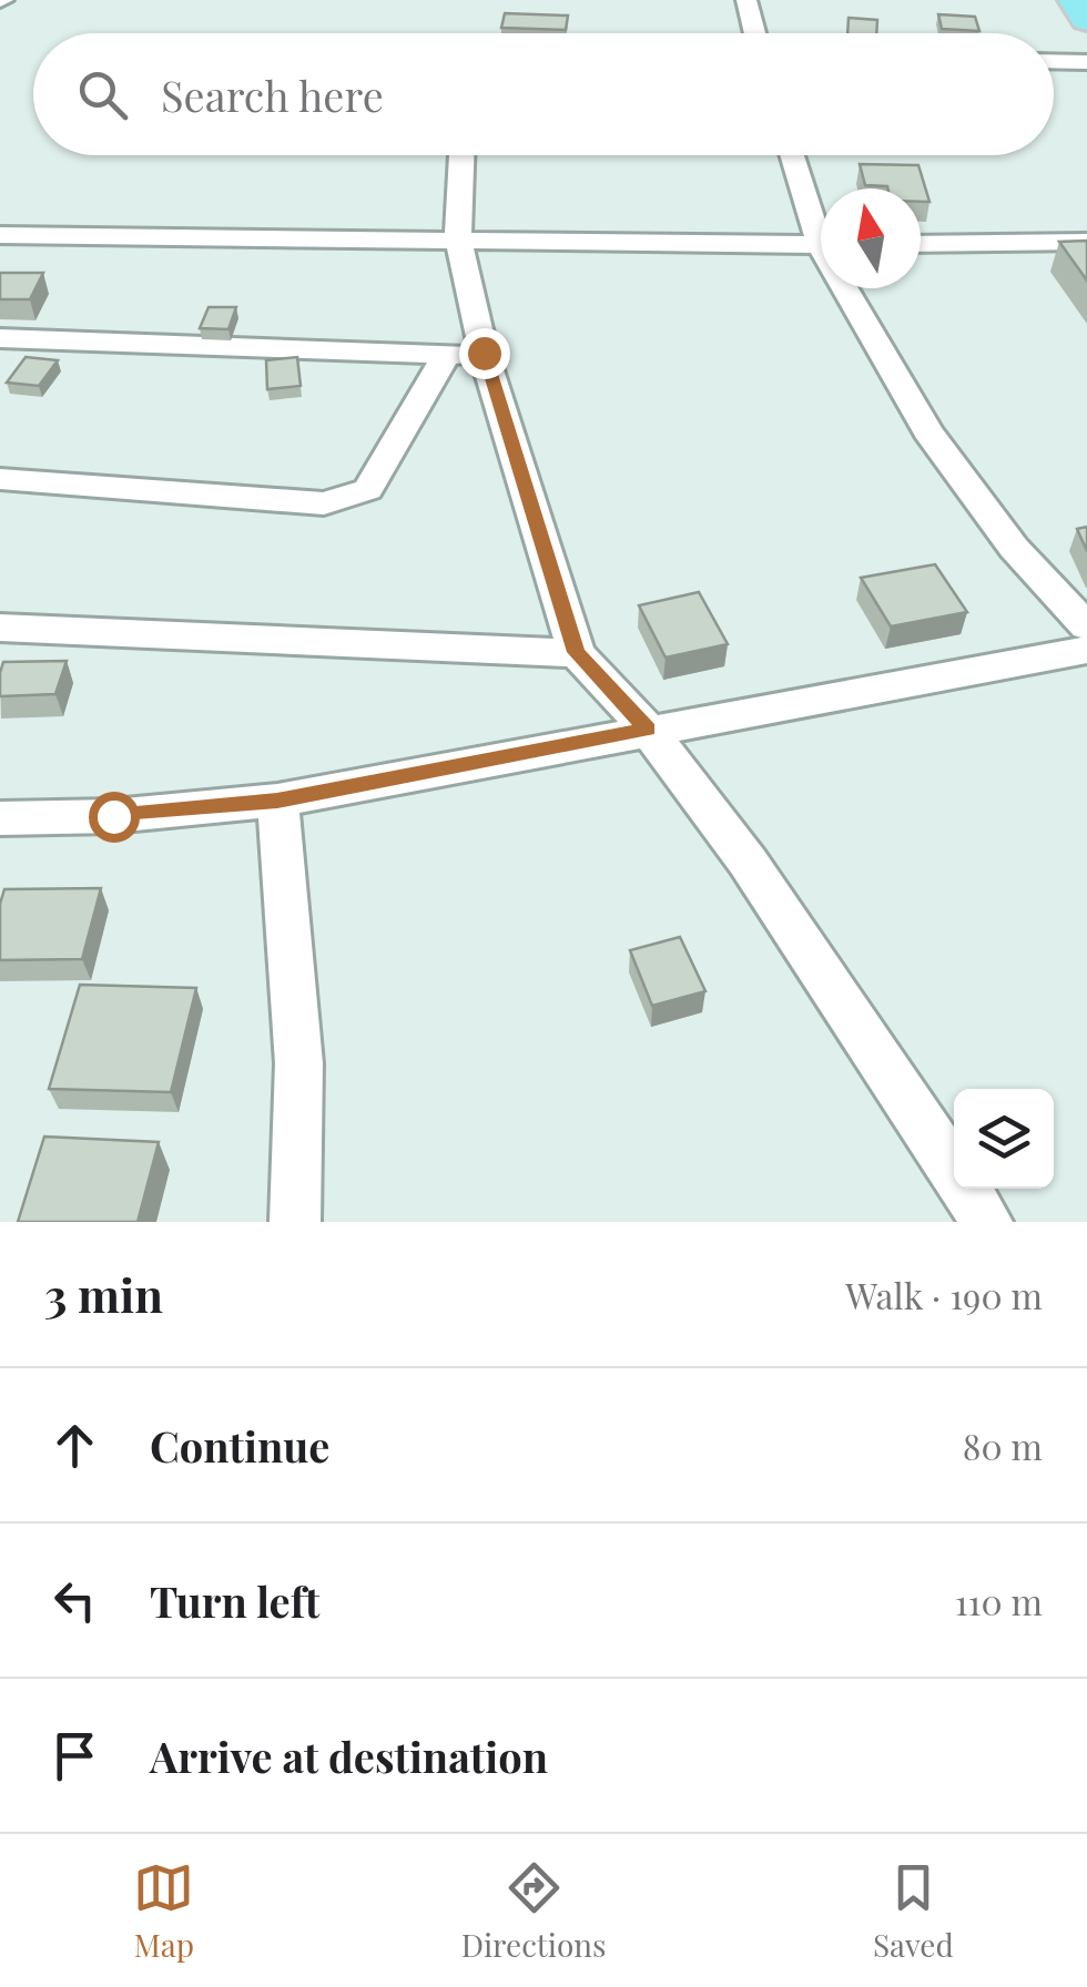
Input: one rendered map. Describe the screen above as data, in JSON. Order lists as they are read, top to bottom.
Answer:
{
  "north": "top",
  "page": {
    "search": "Search here",
    "heading": ["3 min", "Walk · 190 m"],
    "list": [
      ["Continue", "80 m"],
      ["Turn left", "110 m"],
      "Arrive at destination"
    ],
    "nav": ["Map", "Directions", "Saved"]
  }
}
